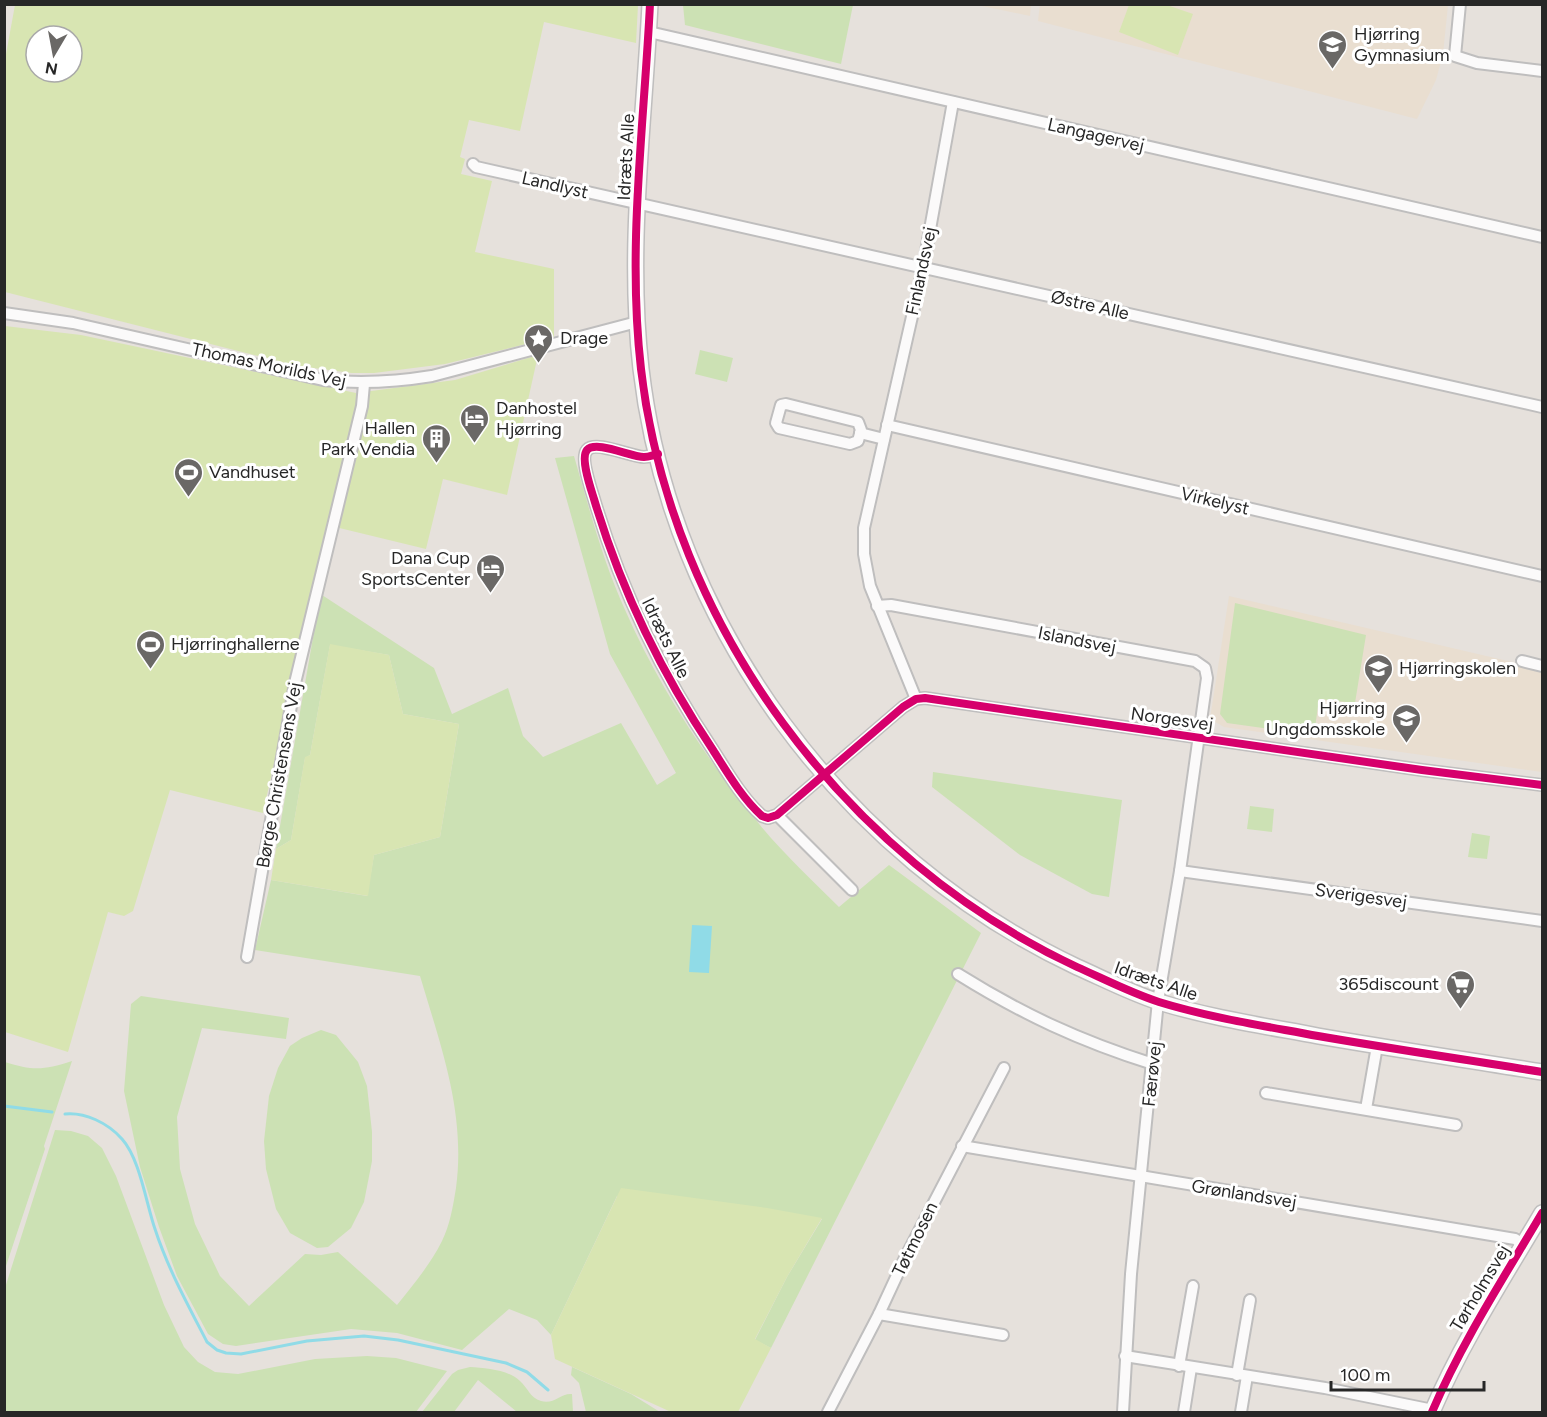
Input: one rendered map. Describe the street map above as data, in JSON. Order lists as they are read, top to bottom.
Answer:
{
  "streets": {
    "street": [
      "Langagervej",
      "Idræts Alle",
      "Landlyst",
      "Finlandsvej",
      "Østre Alle",
      "Thomas Morilds Vej",
      "Virkelyst",
      "Islandsvej",
      "Norgesvej",
      "Børge Christensens Vej",
      "Sverigesvej",
      "Færøvej",
      "Grønlandsvej",
      "Tøtmosen",
      "Tørholmsvej"
    ]
  },
  "crossings": [
    ["Langagervej", "Idræts Alle"],
    ["Langagervej", "Finlandsvej"],
    ["Idræts Alle", "Landlyst"],
    ["Idræts Alle", "Østre Alle"],
    ["Idræts Alle", "Thomas Morilds Vej"],
    ["Idræts Alle", "Færøvej"],
    ["Landlyst", "Østre Alle"],
    ["Finlandsvej", "Østre Alle"],
    ["Finlandsvej", "Virkelyst"],
    ["Finlandsvej", "Islandsvej"],
    ["Finlandsvej", "Norgesvej"],
    ["Thomas Morilds Vej", "Børge Christensens Vej"],
    ["Islandsvej", "Norgesvej"],
    ["Islandsvej", "Færøvej"],
    ["Norgesvej", "Færøvej"],
    ["Sverigesvej", "Færøvej"],
    ["Færøvej", "Grønlandsvej"],
    ["Grønlandsvej", "Tøtmosen"],
    ["Grønlandsvej", "Tørholmsvej"]
  ],
  "places": {
    "school or university": ["Hjørring Gymnasium", "Hjørringskolen", "Hjørring Ungdomsskole"],
    "place": ["Drage"],
    "hotel": ["Danhostel Hjørring", "Dana Cup SportsCenter"],
    "building": ["Hallen Park Vendia"],
    "sports": ["Vandhuset", "Hjørringhallerne"],
    "supermarket": ["365discount"]
  },
  "scale_bar": "100 m",
  "north": "bottom"
}
